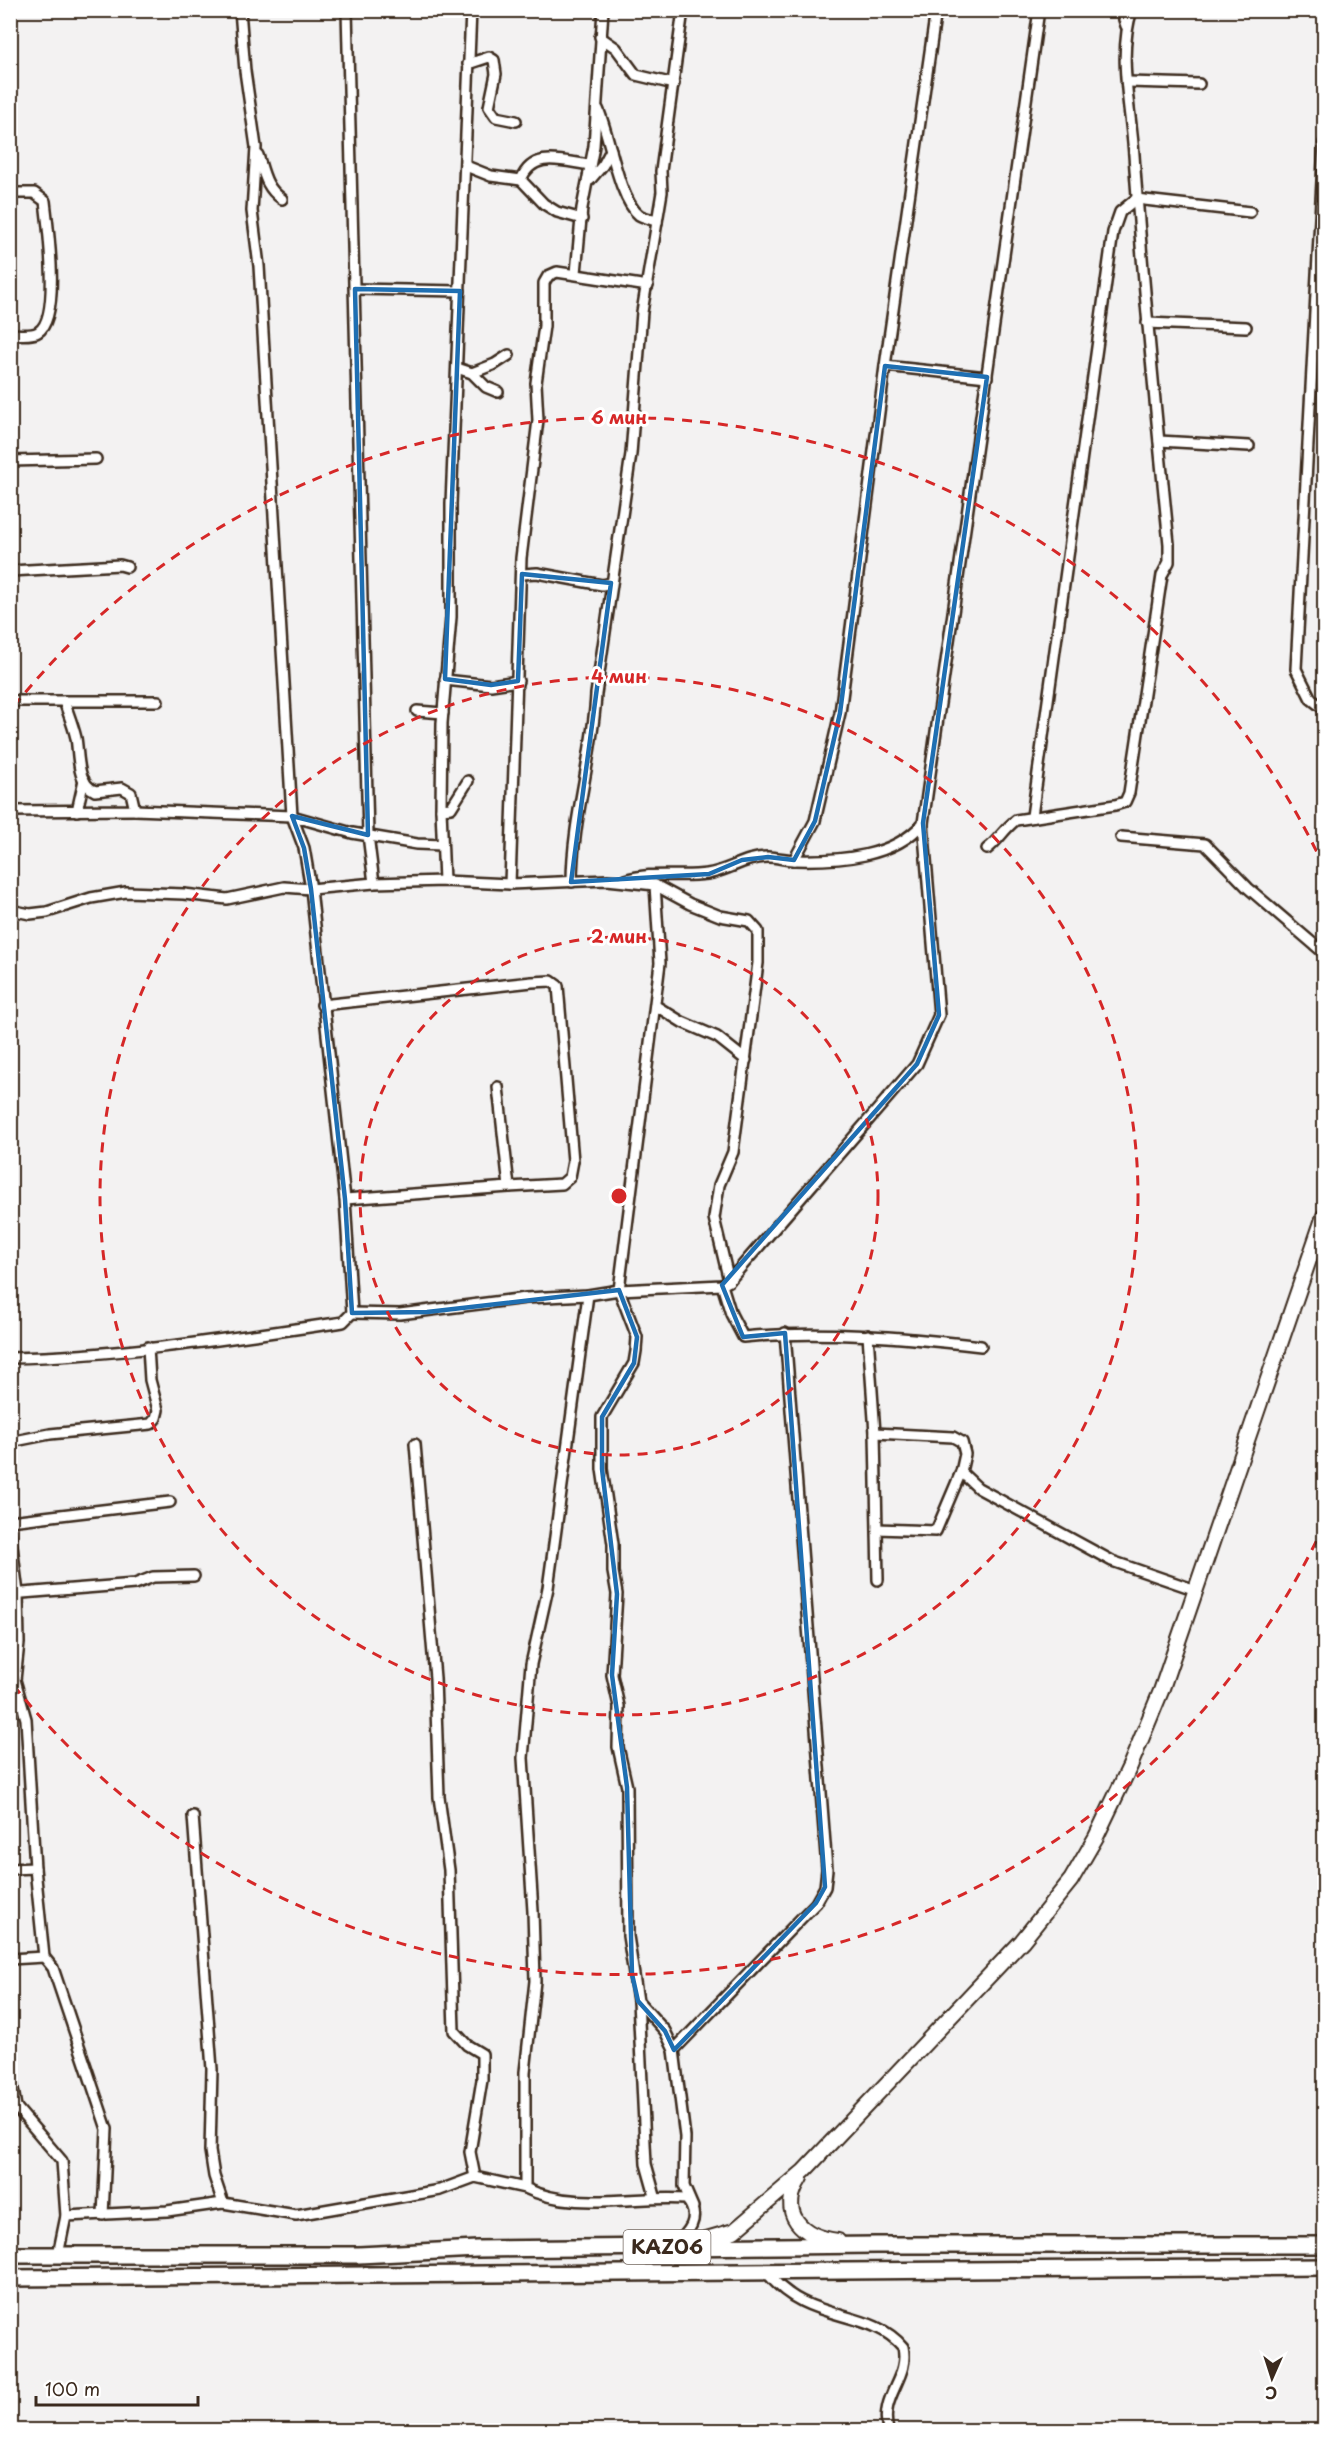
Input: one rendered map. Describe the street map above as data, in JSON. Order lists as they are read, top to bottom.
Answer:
{
  "streets": {
    "highway": ["KАZ06"]
  },
  "scale_bar": "100 m",
  "north": "bottom",
  "rings": ["6 мин", "4 мин", "2 мин"]
}
